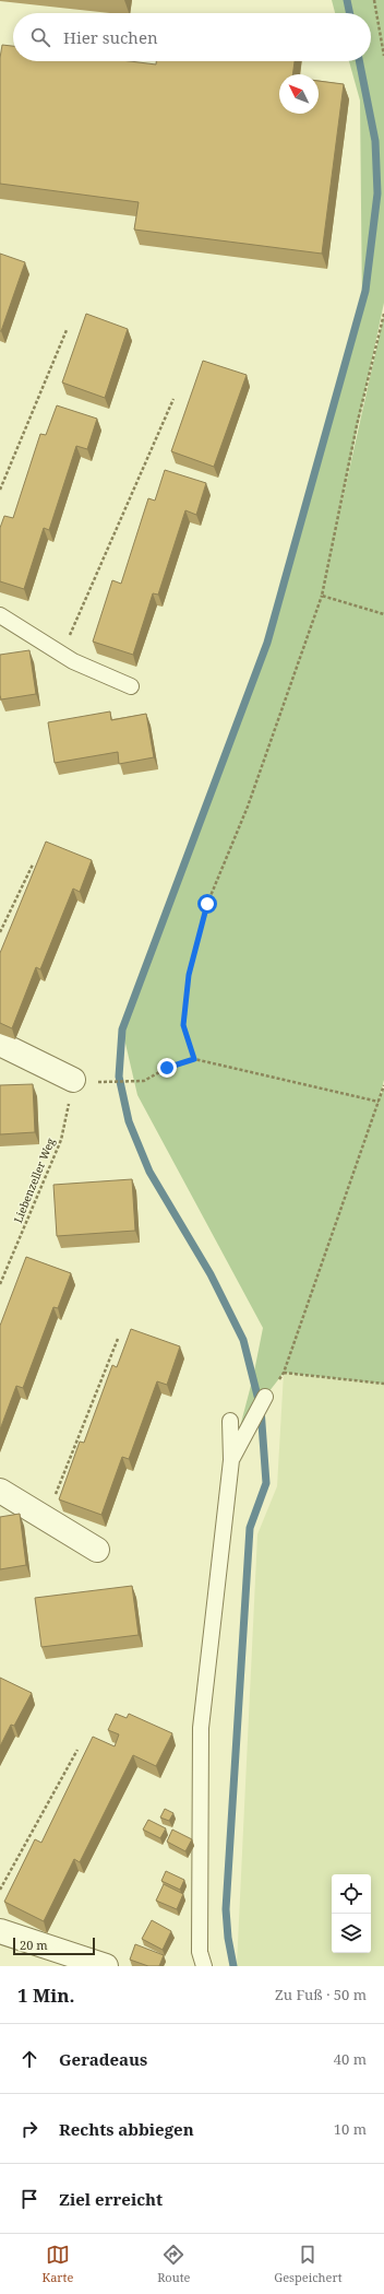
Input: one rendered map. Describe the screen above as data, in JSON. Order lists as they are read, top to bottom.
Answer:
{
  "streets": {
    "path": ["Liebenzeller Weg"]
  },
  "scale_bar": "20 m",
  "north": "top left",
  "page": {
    "search": "Hier suchen",
    "scale": "20 m",
    "heading": ["1 Min.", "Zu Fuß · 50 m"],
    "list": [
      ["Geradeaus", "40 m"],
      ["Rechts abbiegen", "10 m"],
      "Ziel erreicht"
    ],
    "nav": ["Karte", "Route", "Gespeichert"]
  }
}
